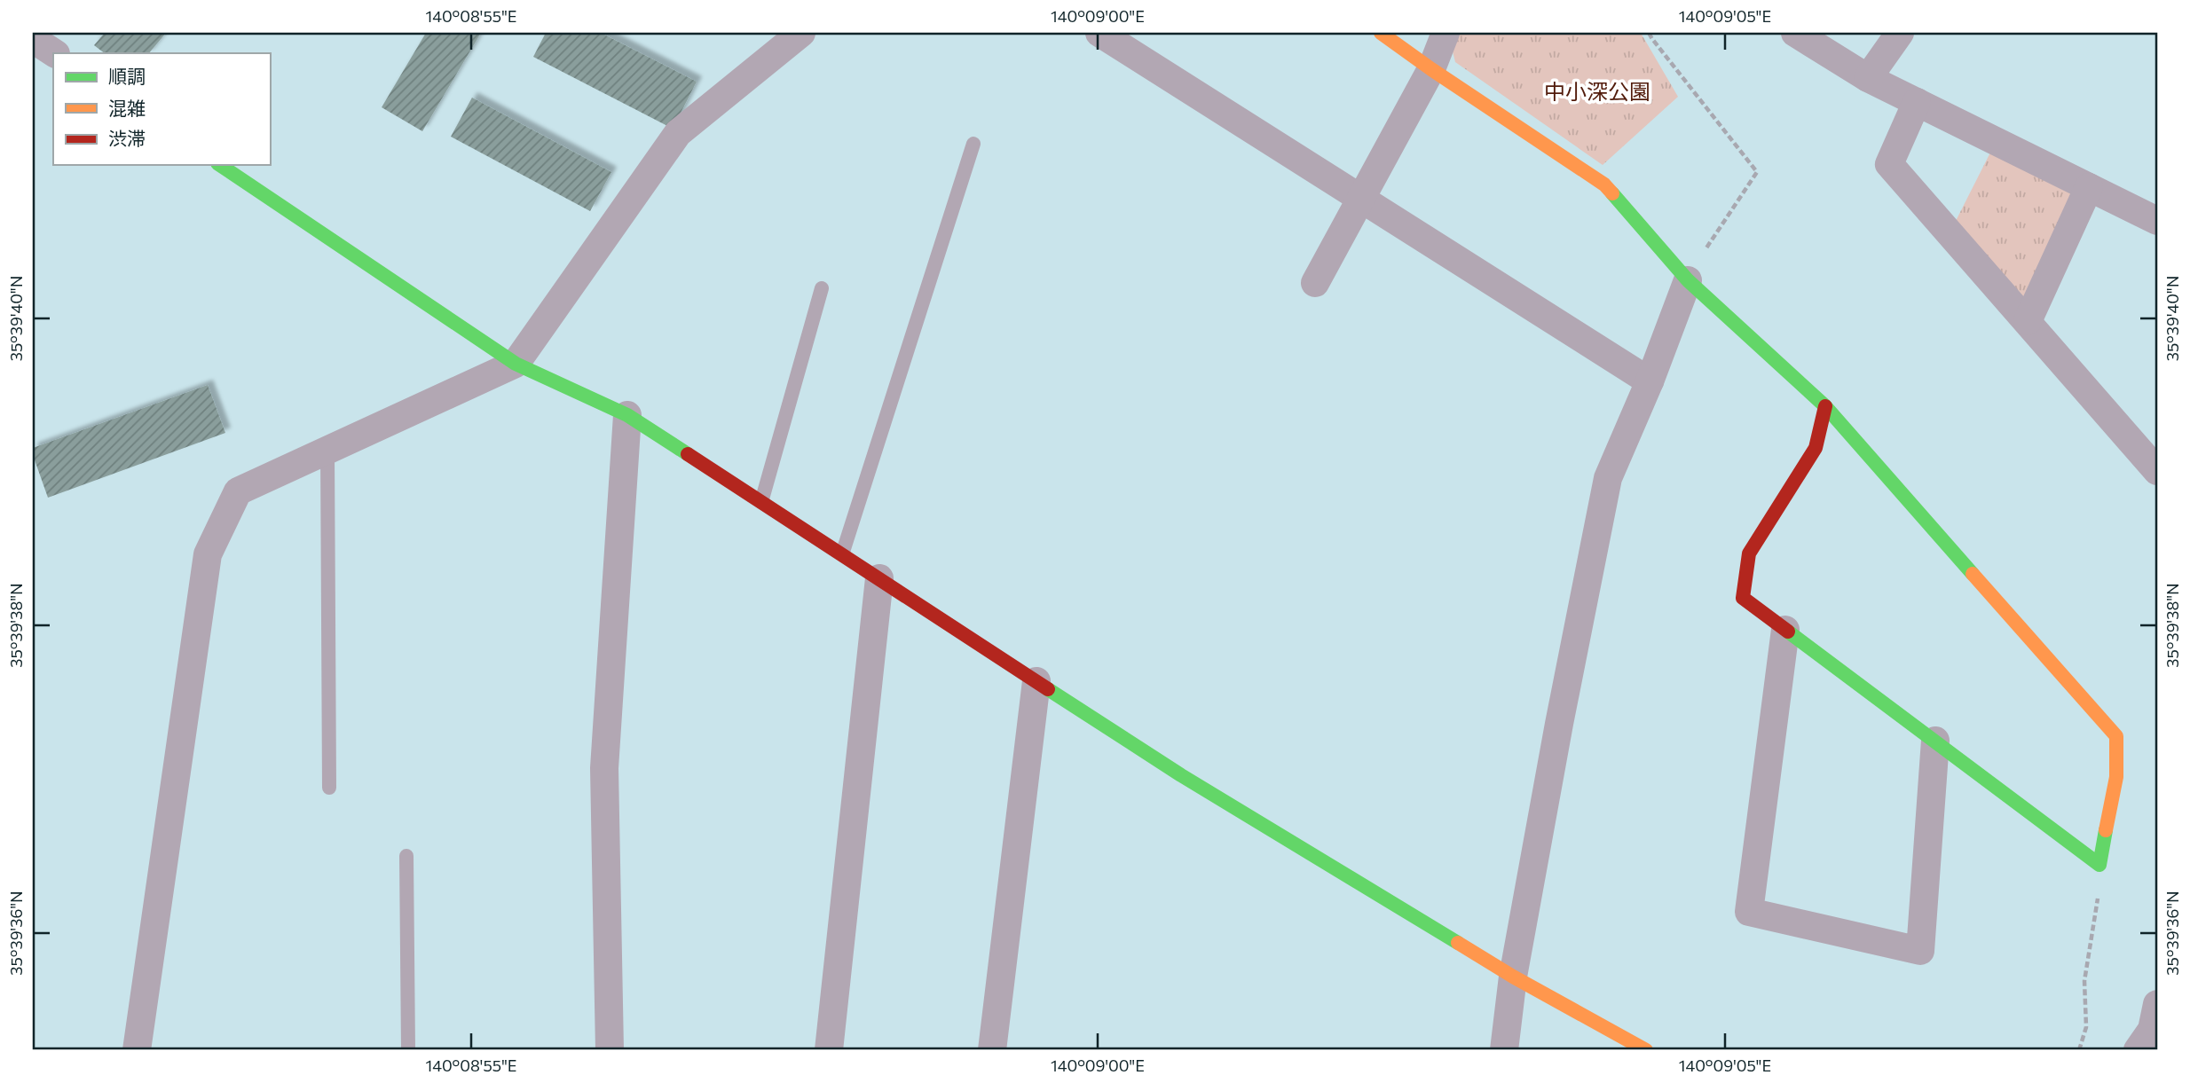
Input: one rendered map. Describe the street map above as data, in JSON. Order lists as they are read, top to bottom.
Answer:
{
  "parks": ["中小深公園"],
  "legend": ["順調", "混雑", "渋滞"],
  "coordinates": [
    "140°08'55\"E",
    "140°09'00\"E",
    "140°09'05\"E",
    "35°39'40\"N",
    "35°39'38\"N",
    "35°39'36\"N"
  ]
}
